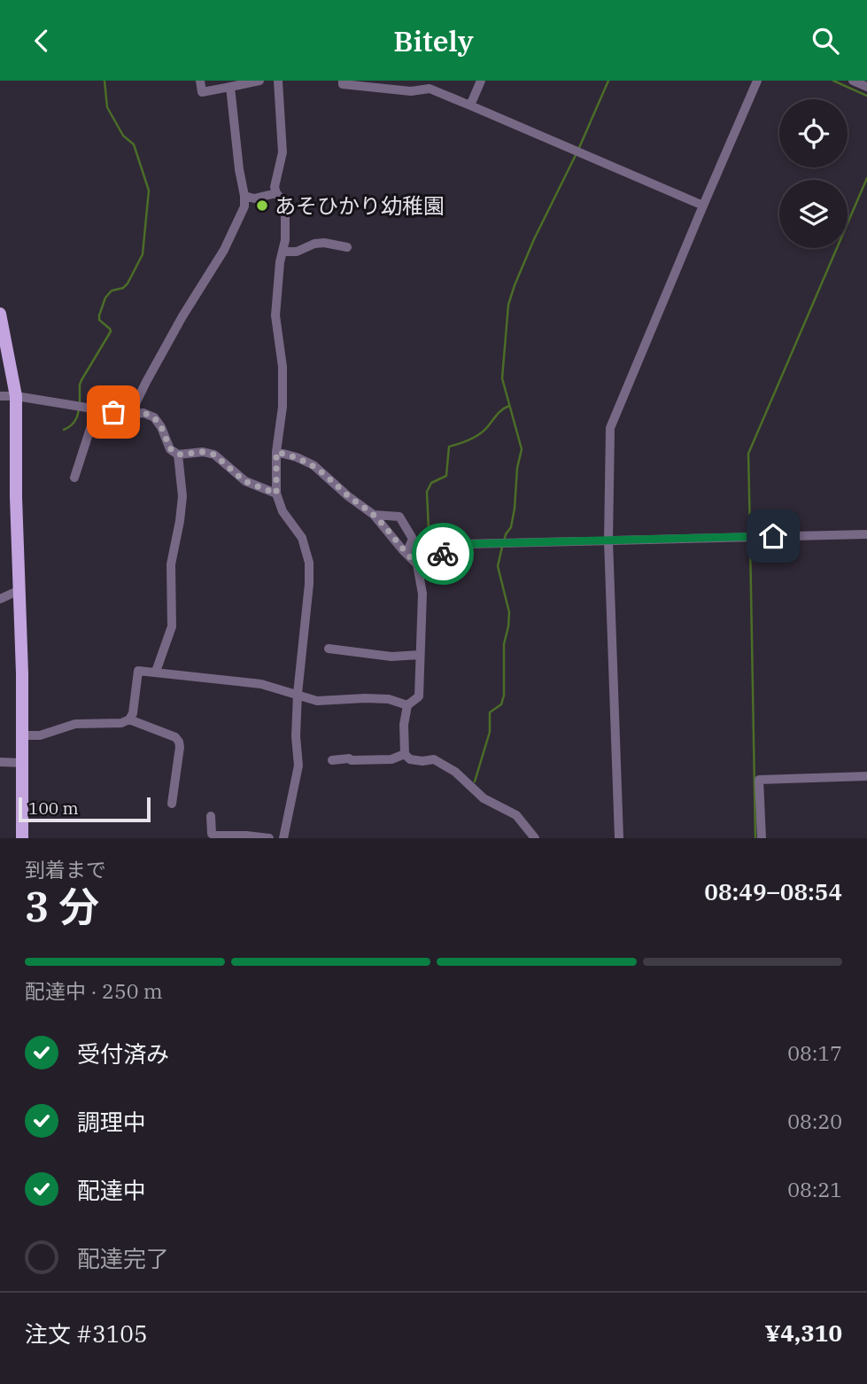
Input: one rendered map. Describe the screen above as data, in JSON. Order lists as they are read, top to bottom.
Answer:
{
  "places": ["あそひかり幼稚園"],
  "scale_bar": "100 m",
  "page": {
    "header": "Bitely",
    "scale": "100 m",
    "heading": ["3 分", "到着まで", "08:49–08:54"],
    "panel": ["注文 #3105", "¥4,310"],
    "bar": "配達中 · 250 m",
    "list": [
      ["受付済み", "08:17"],
      ["調理中", "08:20"],
      ["配達中", "08:21"],
      "配達完了"
    ]
  }
}
